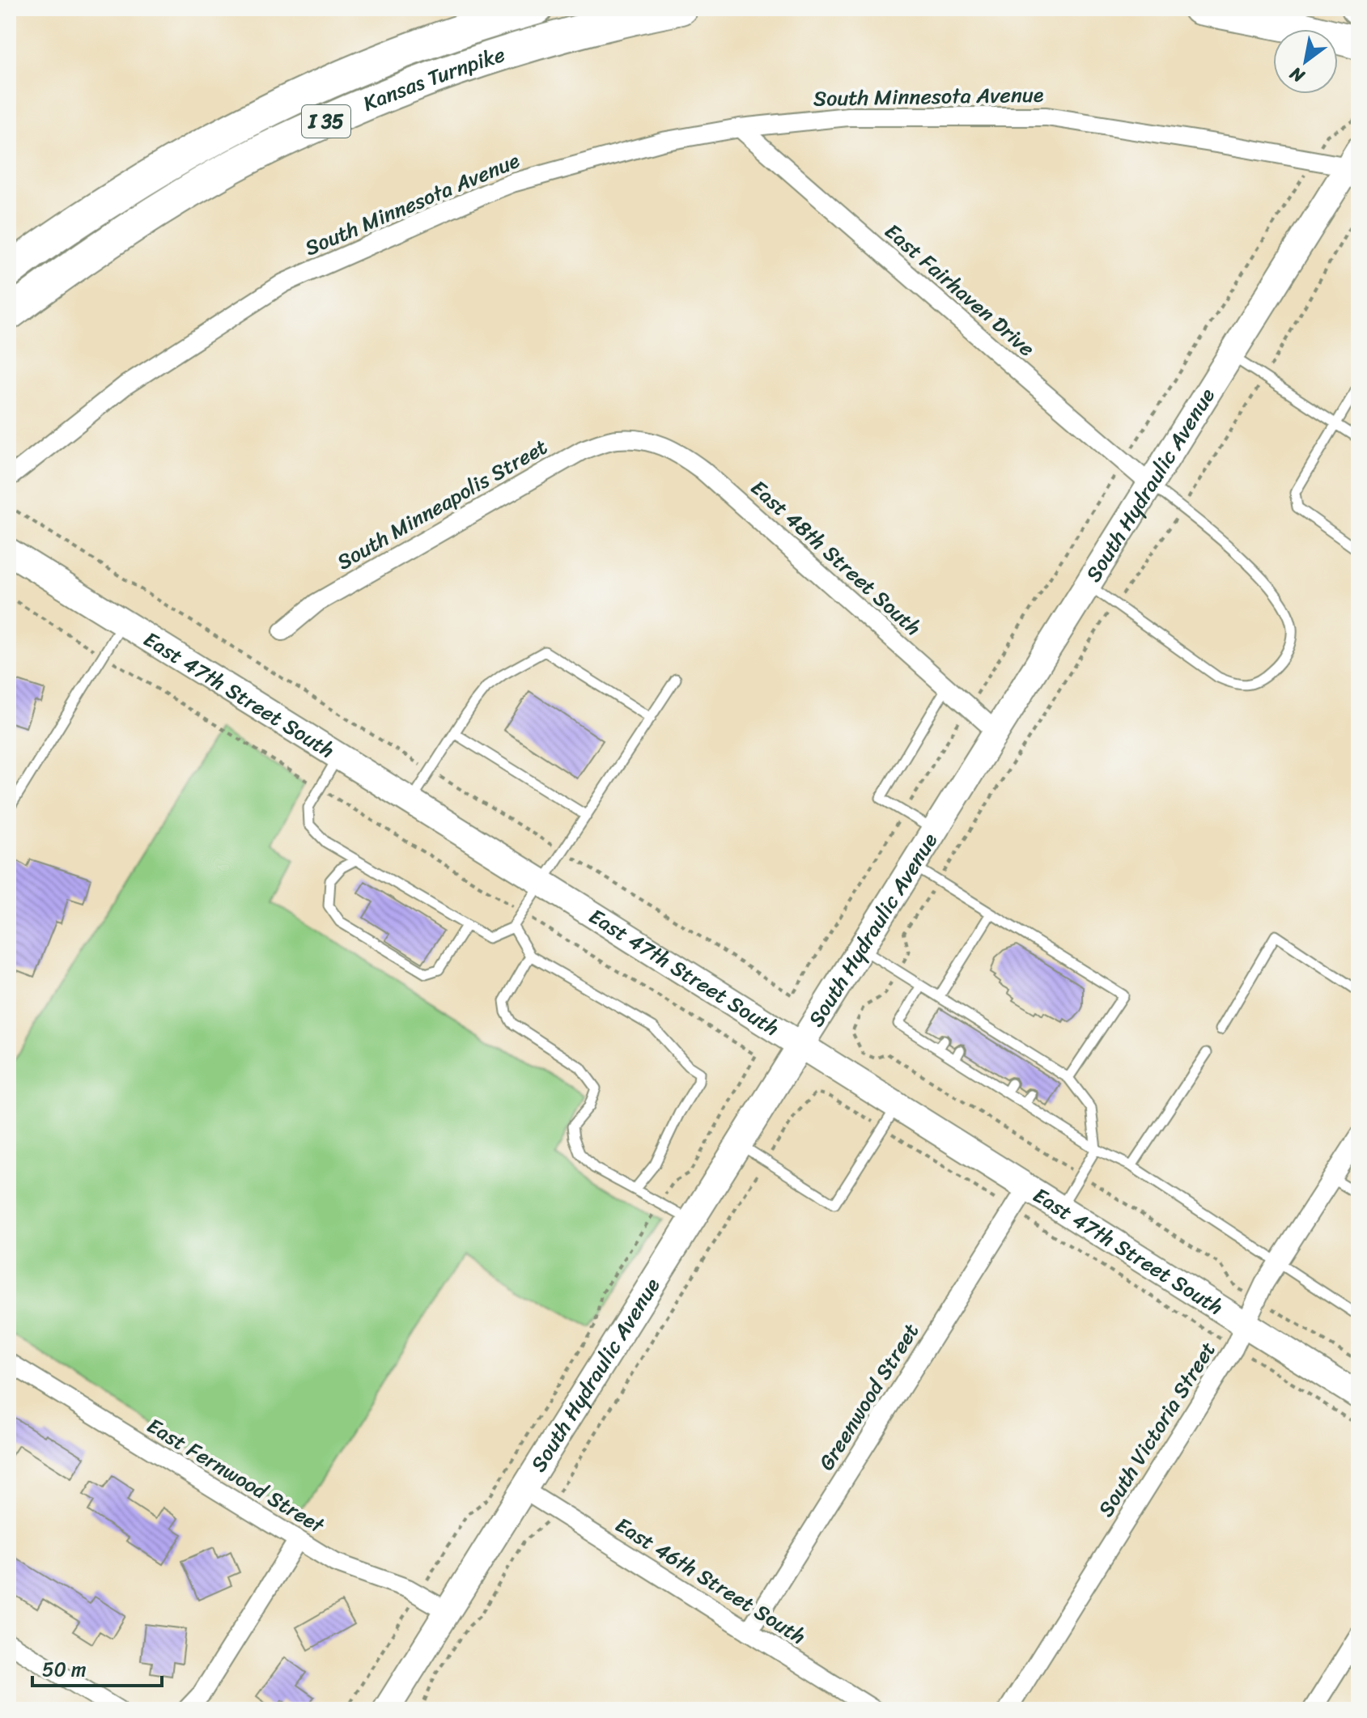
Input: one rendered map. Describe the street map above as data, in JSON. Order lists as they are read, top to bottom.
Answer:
{
  "streets": {
    "highway": ["Kansas Turnpike", "I 35"],
    "street": [
      "South Minnesota Avenue",
      "East Fairhaven Drive",
      "South Hydraulic Avenue",
      "South Minneapolis Street",
      "East 48th Street South",
      "East 47th Street South",
      "Greenwood Street",
      "South Victoria Street",
      "East Fernwood Street",
      "East 46th Street South"
    ]
  },
  "crossings": [
    ["South Minnesota Avenue", "East Fairhaven Drive"],
    ["South Minnesota Avenue", "South Hydraulic Avenue"],
    ["East Fairhaven Drive", "South Hydraulic Avenue"],
    ["South Hydraulic Avenue", "East 48th Street South"],
    ["South Hydraulic Avenue", "East 47th Street South"],
    ["South Hydraulic Avenue", "East Fernwood Street"],
    ["South Hydraulic Avenue", "East 46th Street South"],
    ["South Minneapolis Street", "East 48th Street South"],
    ["East 47th Street South", "Greenwood Street"],
    ["East 47th Street South", "South Victoria Street"],
    ["Greenwood Street", "East 46th Street South"]
  ],
  "scale_bar": "50 m",
  "north": "bottom left"
}
